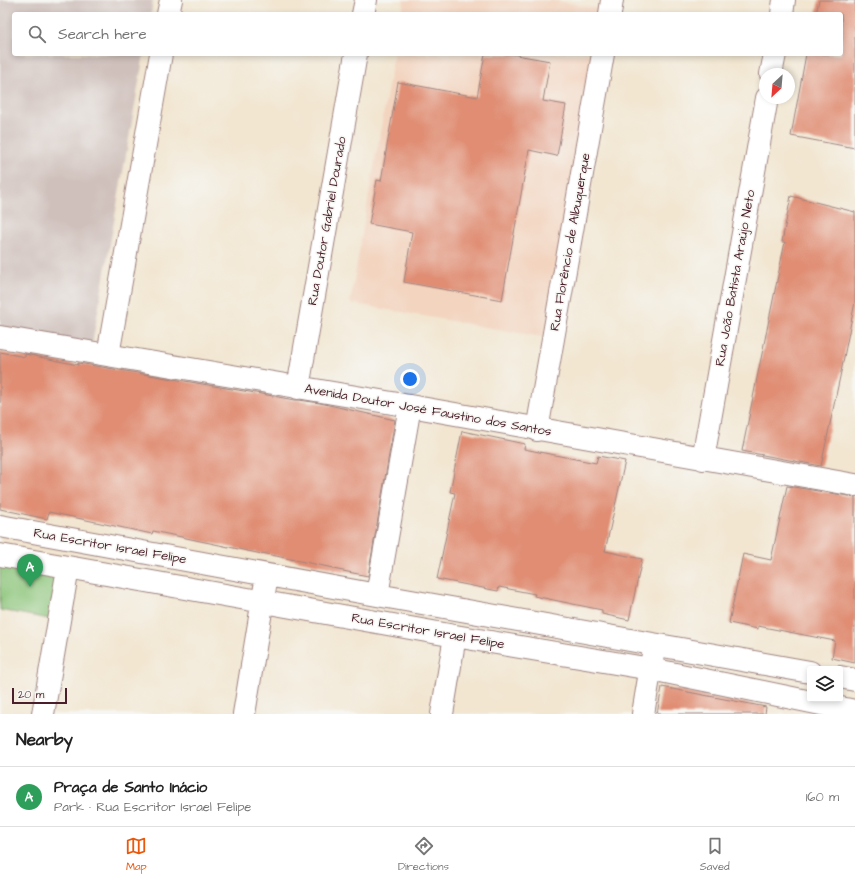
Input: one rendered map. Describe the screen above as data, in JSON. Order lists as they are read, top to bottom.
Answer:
{
  "streets": {
    "street": [
      "Rua Doutor Gabriel Dourado",
      "Rua Florêncio de Albuquerque",
      "Rua João Batista Araújo Neto",
      "Avenida Doutor José Faustino dos Santos",
      "Rua Escritor Israel Felipe"
    ]
  },
  "crossings": [
    ["Rua Doutor Gabriel Dourado", "Avenida Doutor José Faustino dos Santos"],
    ["Rua Florêncio de Albuquerque", "Avenida Doutor José Faustino dos Santos"],
    ["Rua João Batista Araújo Neto", "Avenida Doutor José Faustino dos Santos"]
  ],
  "scale_bar": "20 m",
  "north": "bottom left",
  "page": {
    "search": "Search here",
    "pins": "A",
    "scale": "20 m",
    "heading": "Nearby",
    "list": [
      {
        "mark": "A",
        "name": "Praça de Santo Inácio",
        "note": "Park · Rua Escritor Israel Felipe",
        "value": "160 m"
      }
    ],
    "nav": ["Map", "Directions", "Saved"]
  }
}
